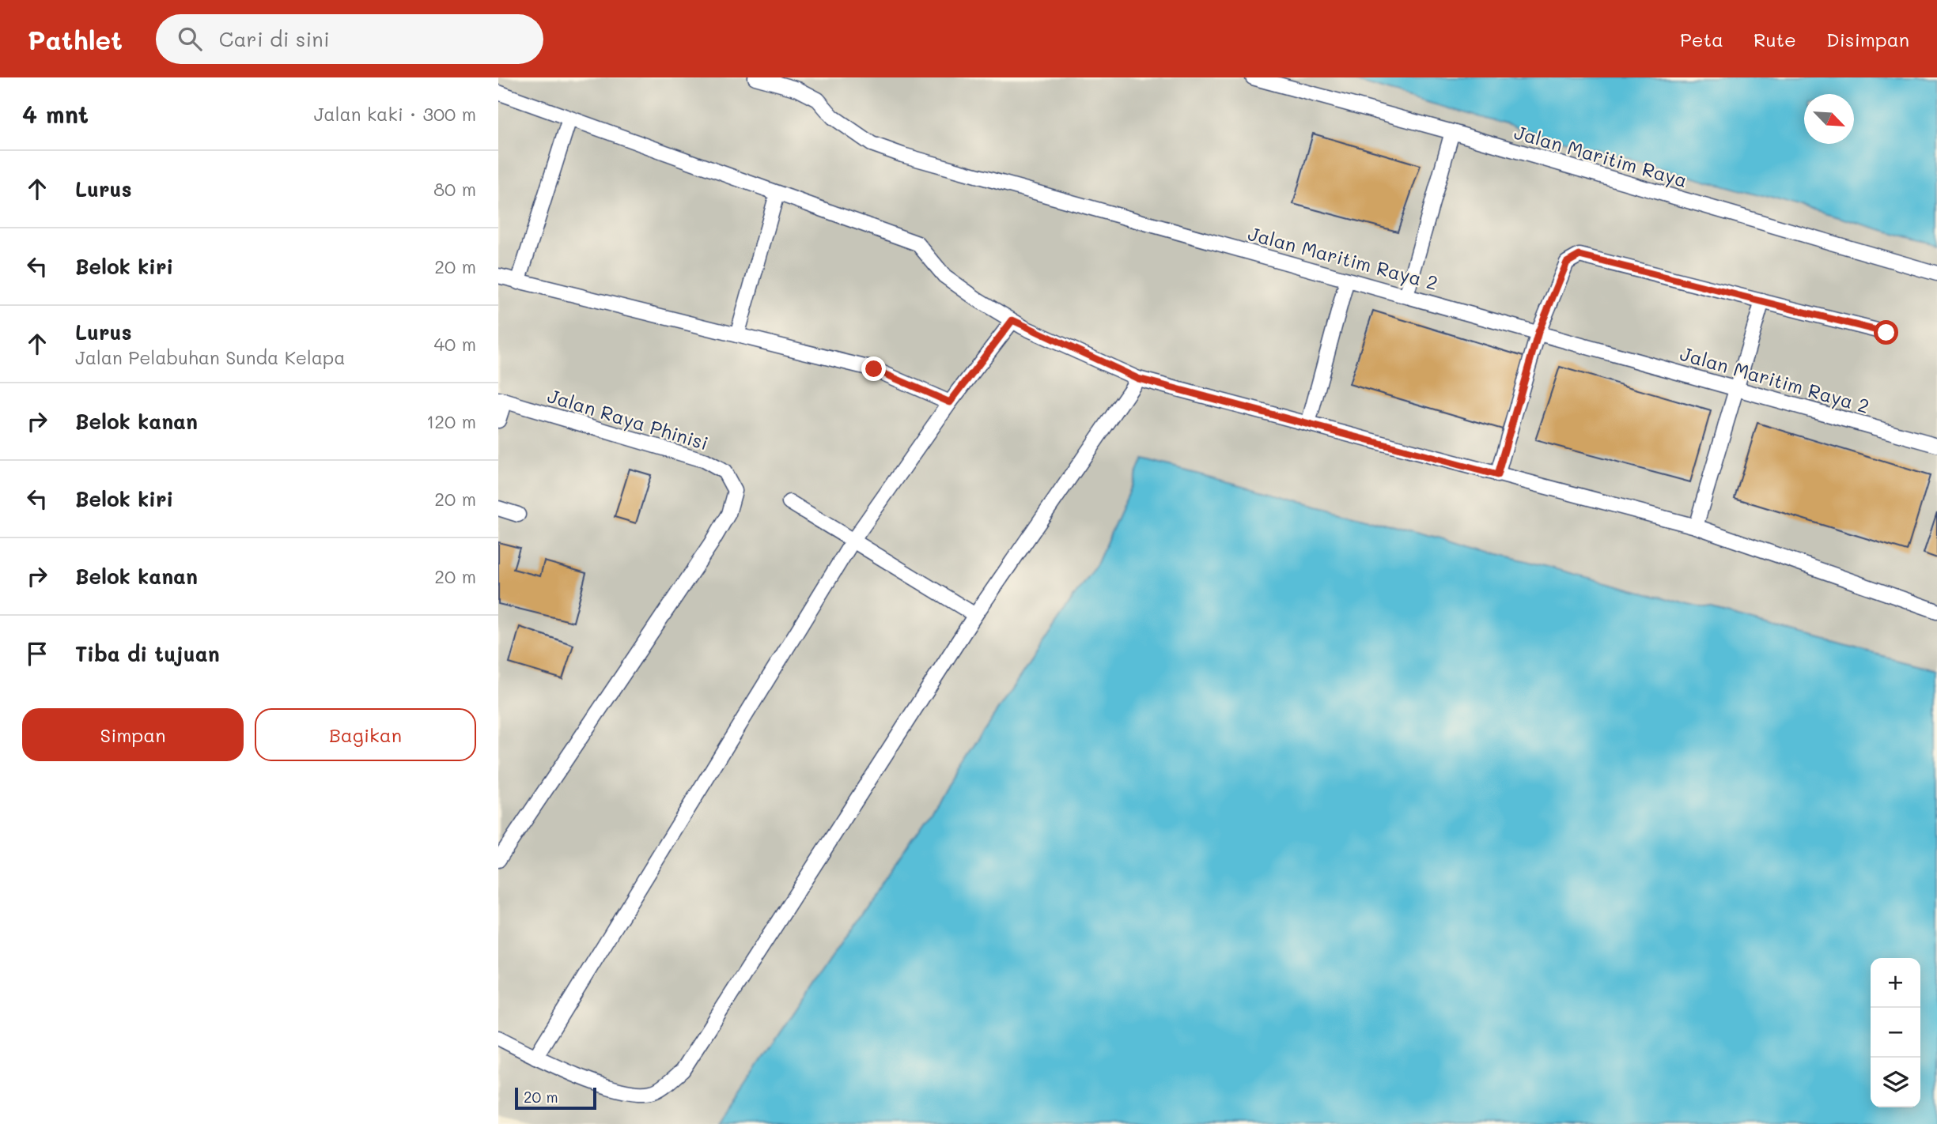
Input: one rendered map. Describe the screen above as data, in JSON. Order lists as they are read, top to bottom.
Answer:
{
  "streets": {
    "lane": ["Jalan Maritim Raya", "Jalan Maritim Raya 2", "Jalan Raya Phinisi"]
  },
  "scale_bar": "20 m",
  "north": "bottom right",
  "page": {
    "header": "Pathlet",
    "search": "Cari di sini",
    "nav": ["Peta", "Rute", "Disimpan"],
    "heading": ["4 mnt", "Jalan kaki · 300 m"],
    "list": [
      ["Lurus", "80 m"],
      ["Belok kiri", "20 m"],
      ["Lurus", "Jalan Pelabuhan Sunda Kelapa", "40 m"],
      ["Belok kanan", "120 m"],
      ["Belok kiri", "20 m"],
      ["Belok kanan", "20 m"],
      "Tiba di tujuan"
    ],
    "buttons": ["Simpan", "Bagikan"],
    "map_buttons": ["+", "−"],
    "scale": "20 m"
  }
}
